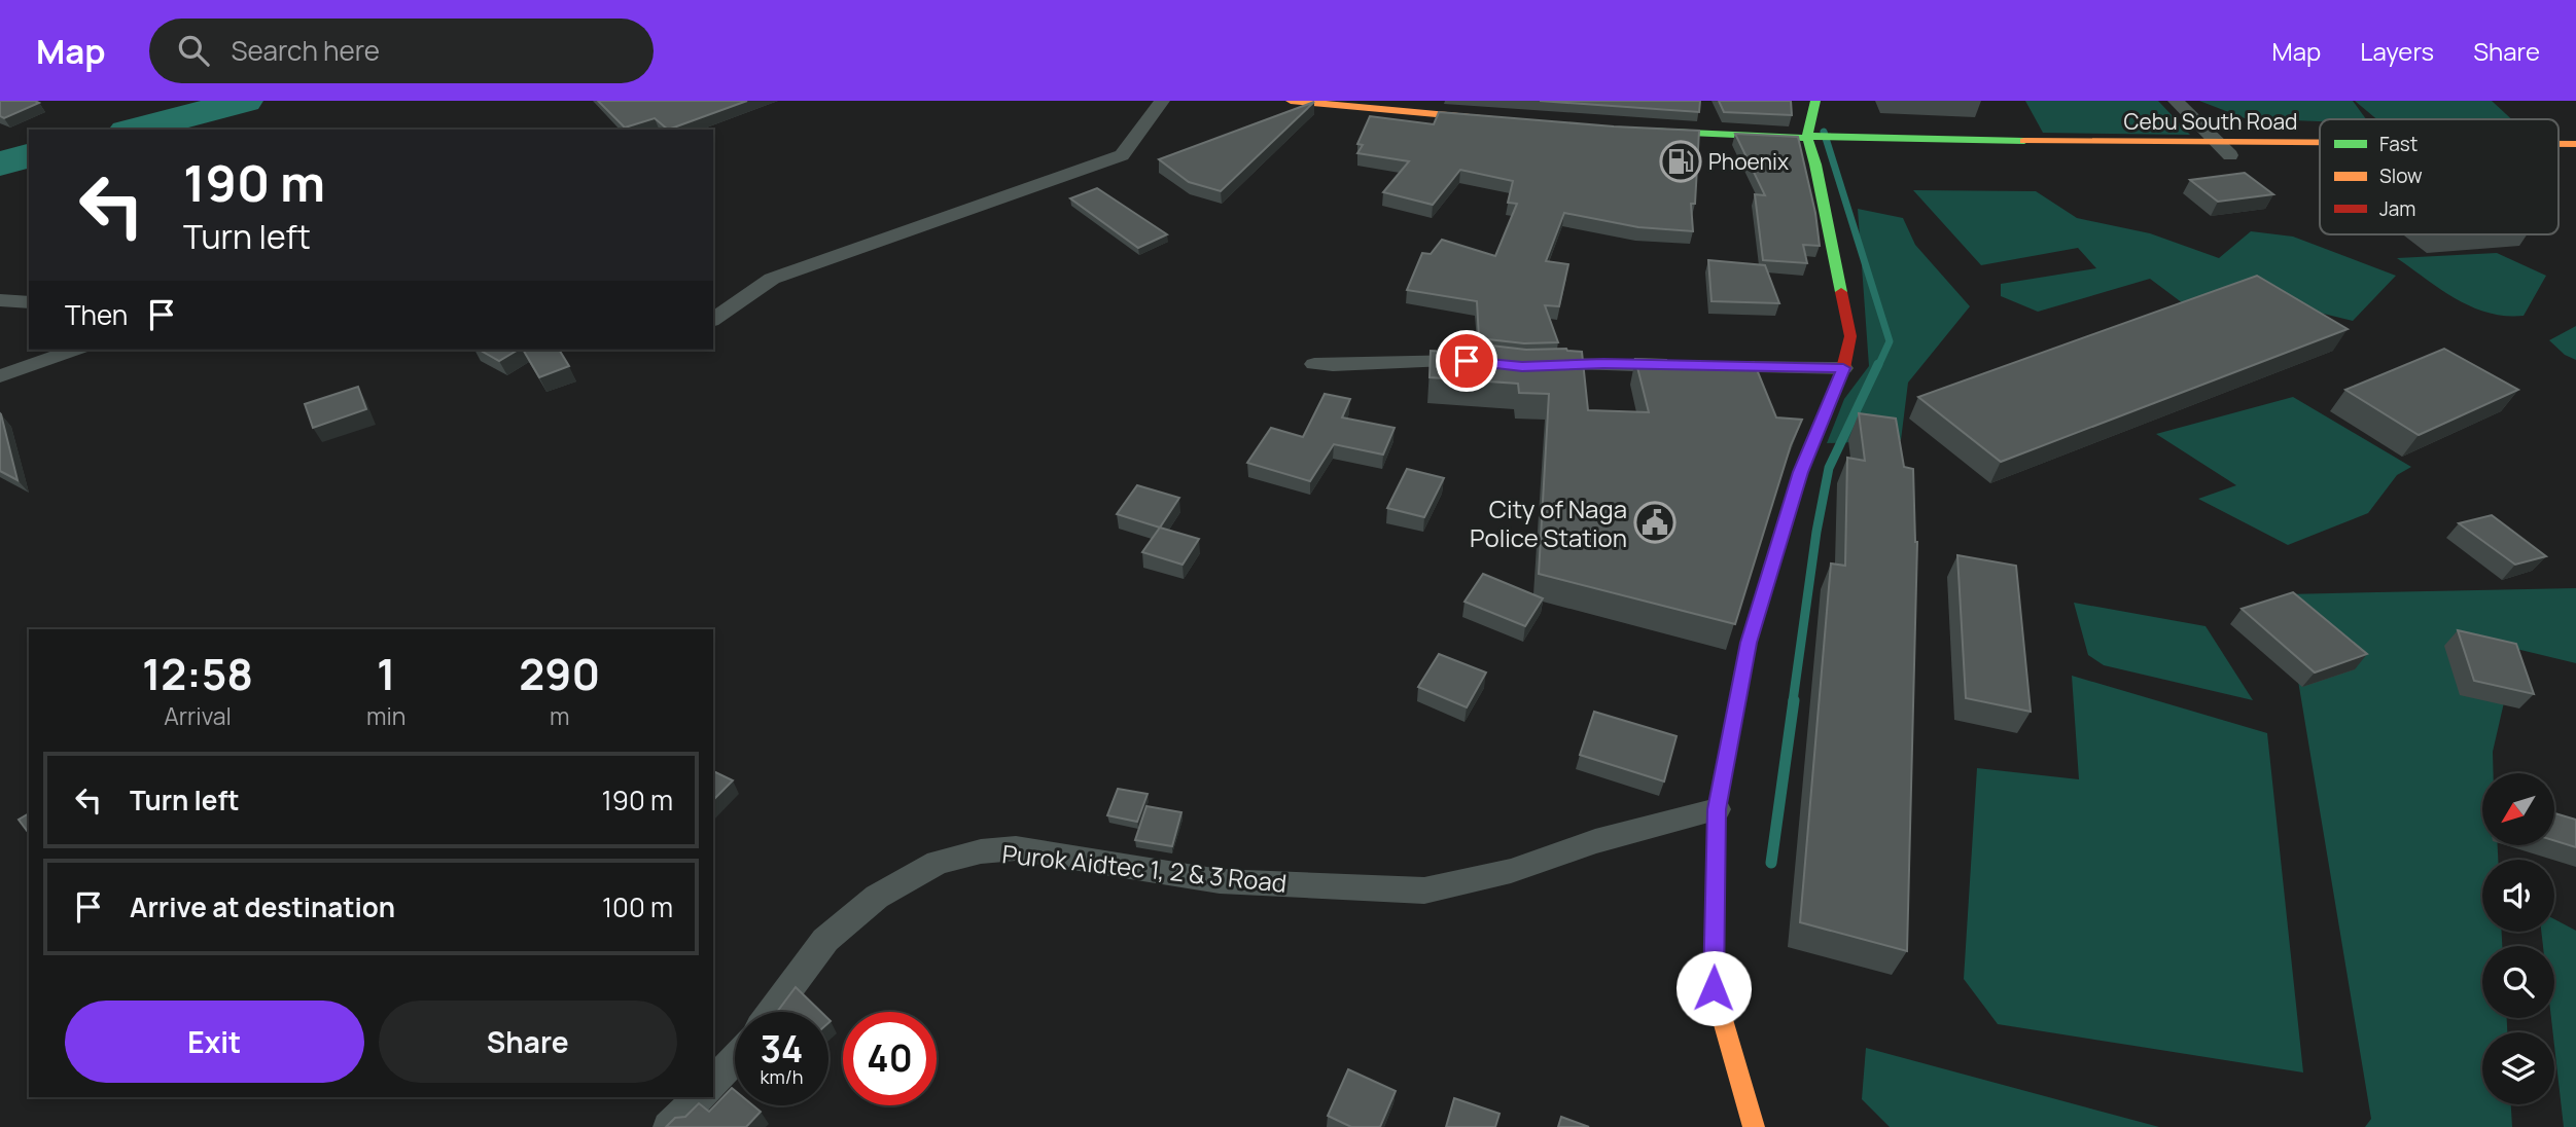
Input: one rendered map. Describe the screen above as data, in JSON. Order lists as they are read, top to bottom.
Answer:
{
  "streets": {
    "main road": ["Cebu South Road"],
    "street": ["Purok Aidtec 1, 2 & 3 Road"]
  },
  "places": {
    "fuel station": ["Phoenix"],
    "public building": ["City of Naga Police Station"]
  },
  "legend": ["Fast", "Slow", "Jam"],
  "north": "bottom left",
  "page": {
    "header": "Map",
    "search": "Search here",
    "nav": ["Map", "Layers", "Share"],
    "turn": ["190 m", "Turn left"],
    "then": "Then",
    "eta": [
      "12:58",
      "Arrival",
      "1",
      "min",
      "290",
      "m"
    ],
    "list": [
      {
        "name": "Turn left",
        "value": "190 m"
      },
      {
        "name": "Arrive at destination",
        "value": "100 m"
      }
    ],
    "buttons": ["Exit", "Share"],
    "speed": "34 km/h",
    "limit": "40"
  }
}
